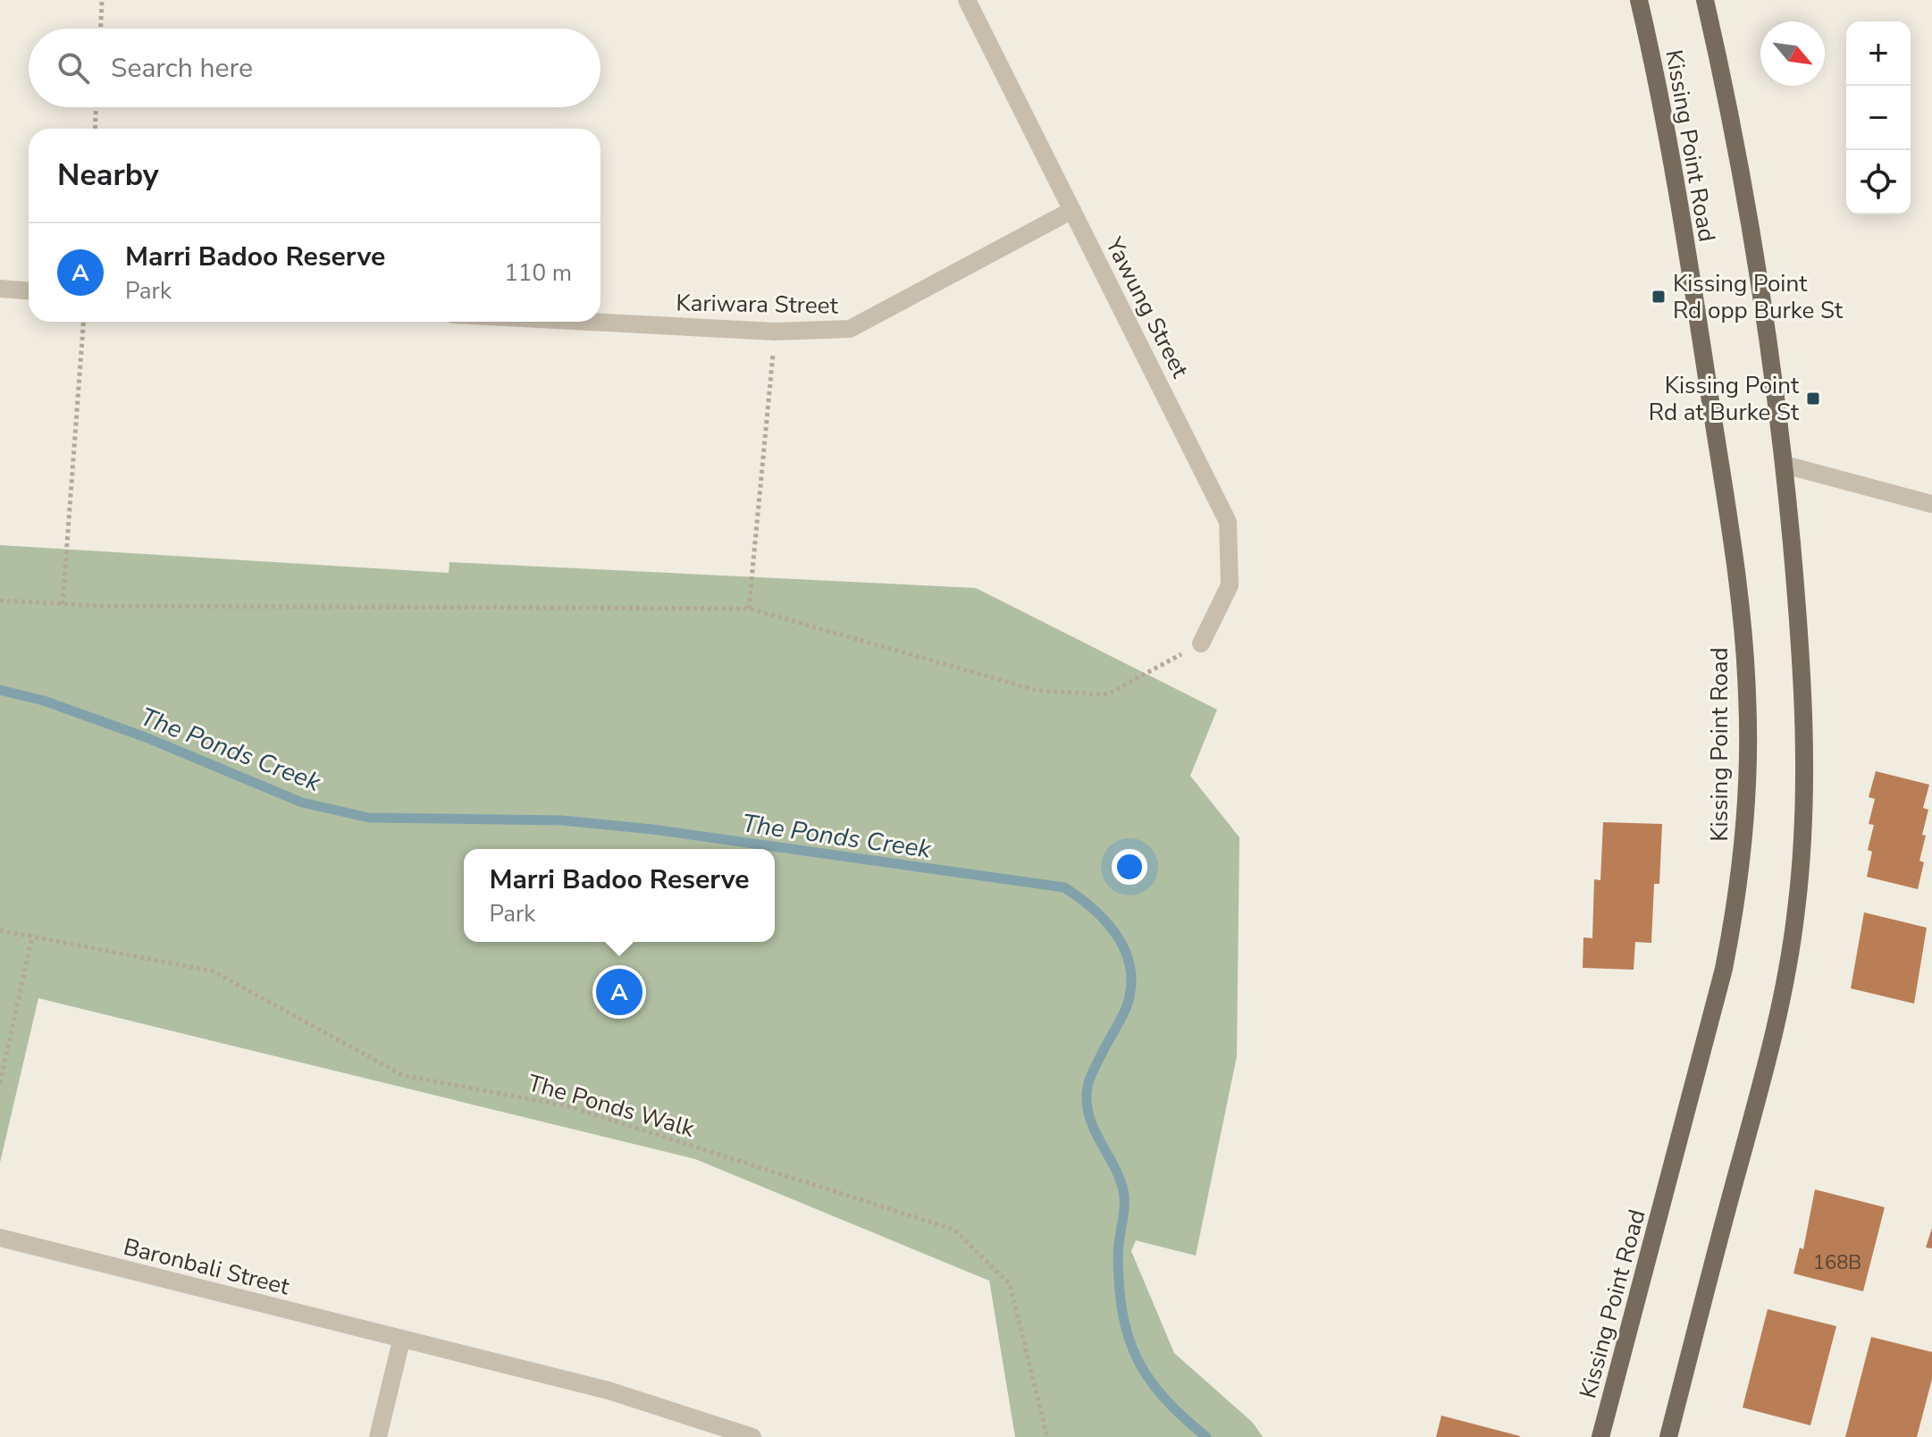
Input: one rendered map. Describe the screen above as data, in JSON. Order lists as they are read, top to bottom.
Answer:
{
  "streets": {
    "main road": ["Kissing Point Road"],
    "street": ["Kariwara Street", "Yawung Street", "Baronbali Street"],
    "path": ["The Ponds Walk"]
  },
  "crossings": [
    ["Kariwara Street", "Yawung Street"]
  ],
  "water": ["The Ponds Creek"],
  "places": {
    "transit": ["Kissing Point Rd opp Burke St", "Kissing Point Rd at Burke St"]
  },
  "house_numbers": ["168B"],
  "north": "bottom right",
  "page": {
    "map_buttons": ["+", "−"],
    "search": "Search here",
    "heading": "Nearby",
    "list": [
      {
        "mark": "A",
        "name": "Marri Badoo Reserve",
        "note": "Park",
        "value": "110 m"
      }
    ],
    "popup": ["Marri Badoo Reserve", "Park"],
    "pins": "A"
  }
}
